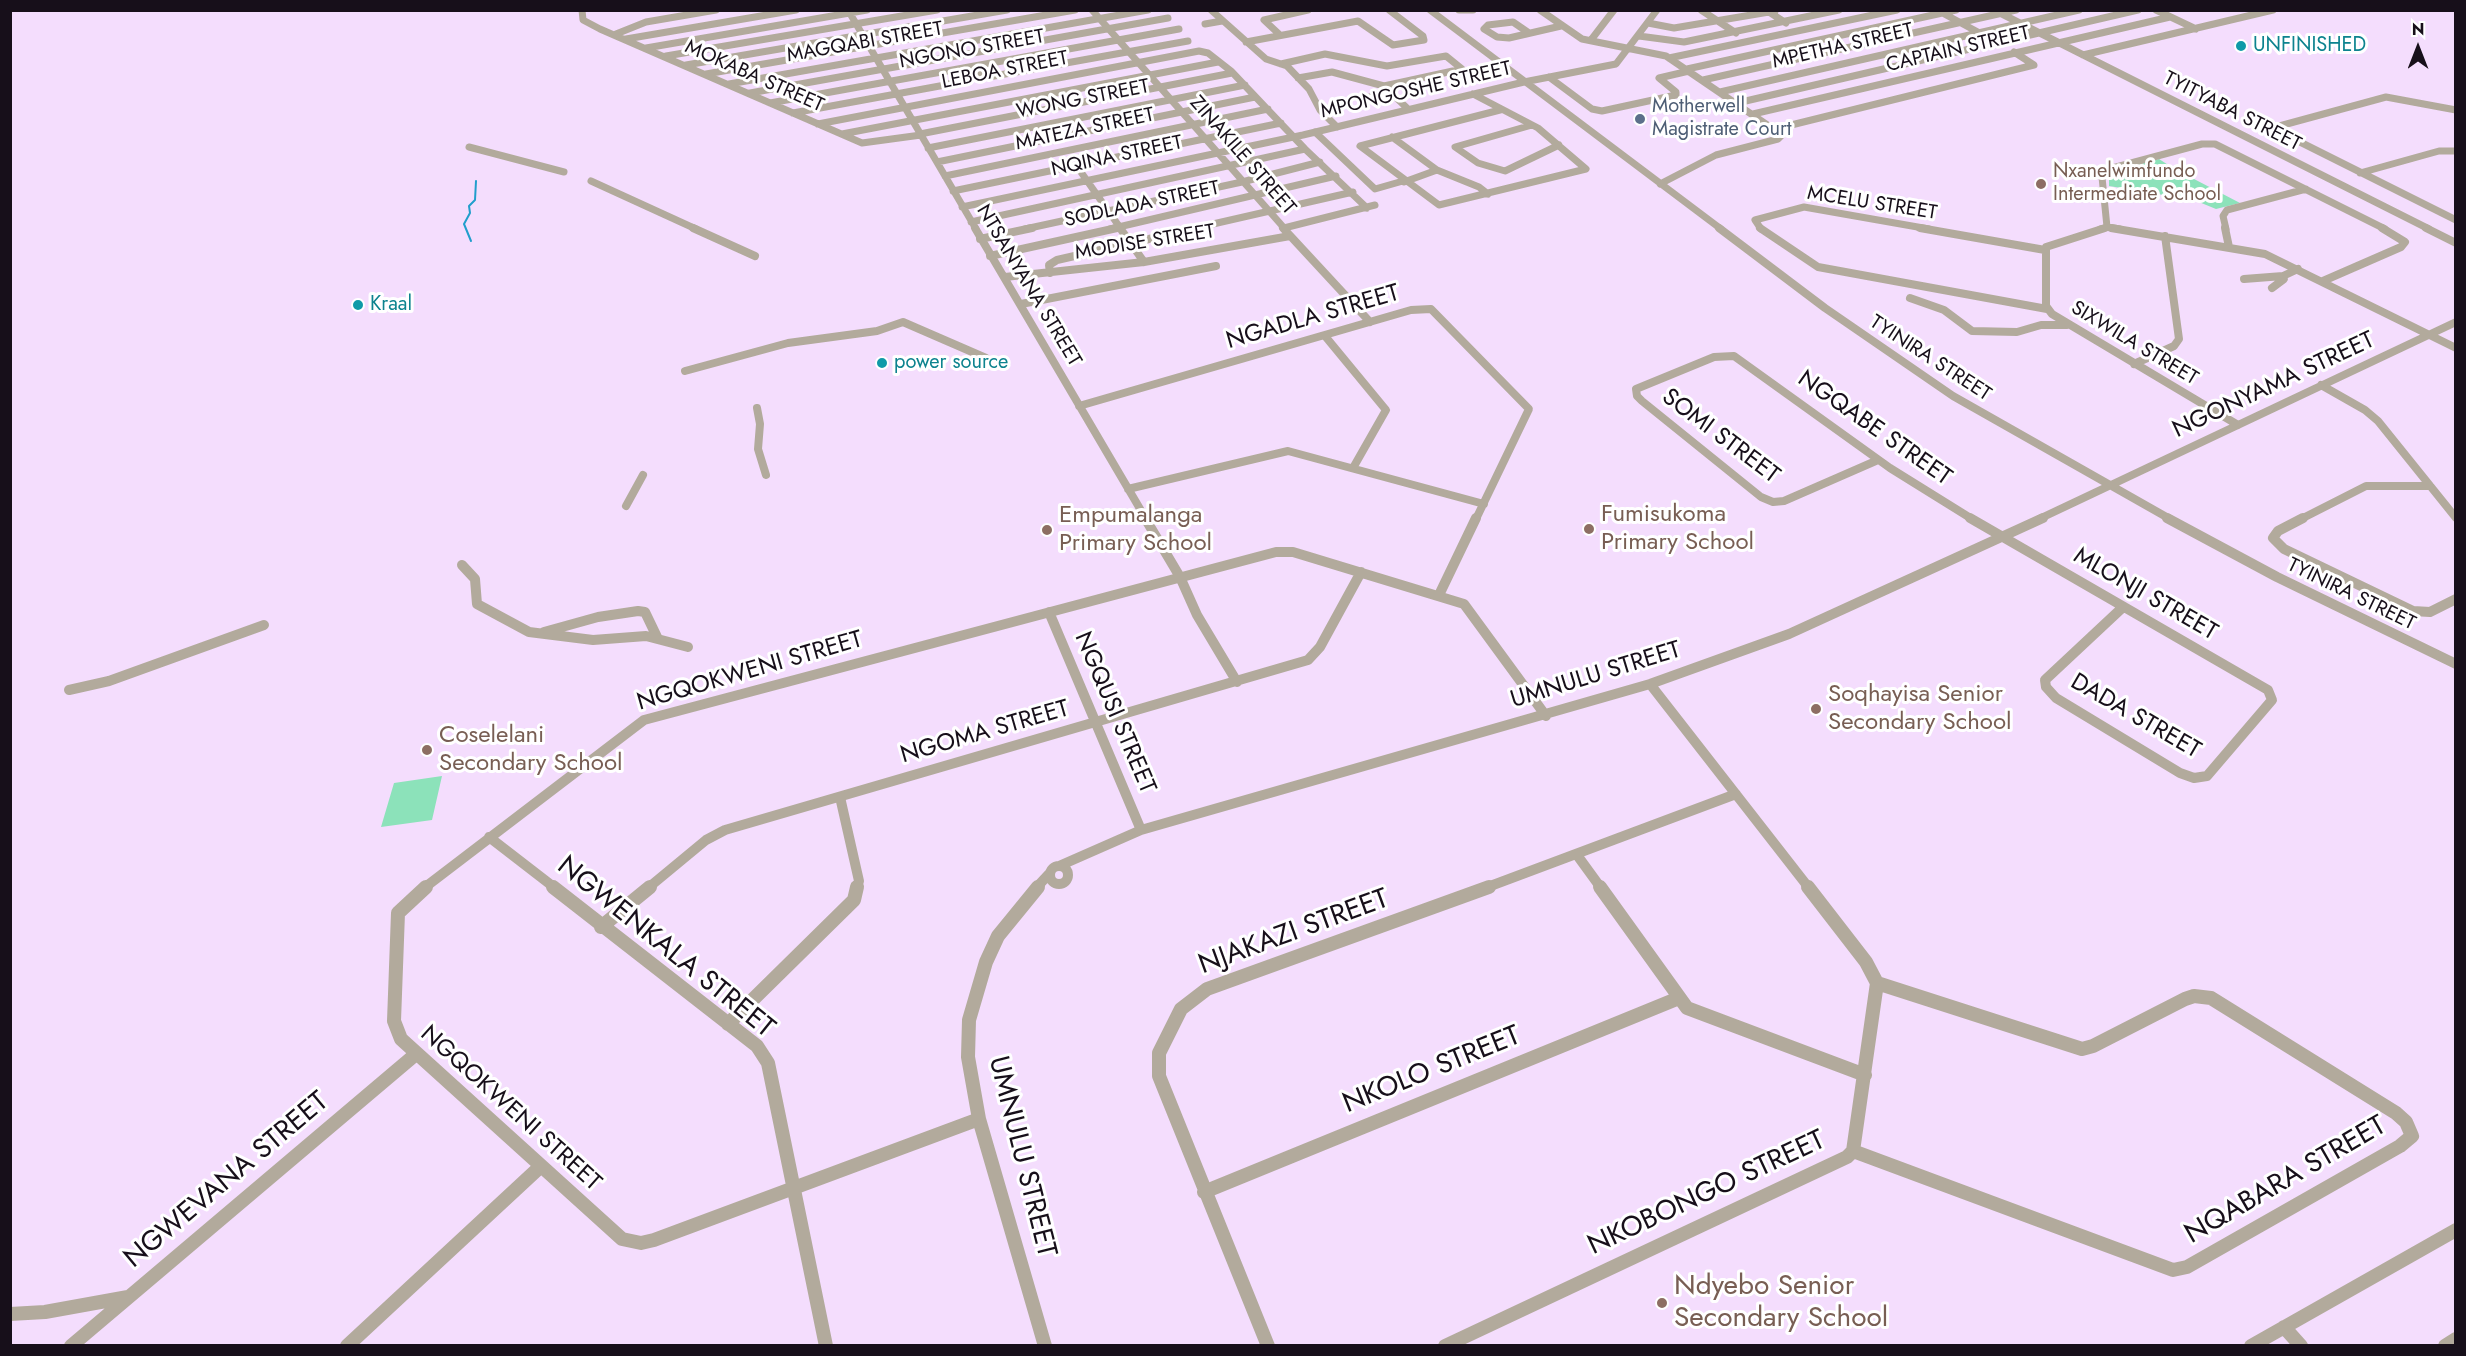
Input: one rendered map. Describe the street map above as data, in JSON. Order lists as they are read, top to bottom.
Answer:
{
  "streets": {
    "street": [
      "MAGQABI STREET",
      "MPETHA STREET",
      "NGONO STREET",
      "CAPTAIN STREET",
      "LEBOA STREET",
      "MOKABA STREET",
      "MPONGOSHE STREET",
      "WONG STREET",
      "TYITYABA STREET",
      "MATEZA STREET",
      "ZINAKILE STREET",
      "NQINA STREET",
      "MCELU STREET",
      "SODLADA STREET",
      "MODISE STREET",
      "NTSANYANA STREET",
      "NGADLA STREET",
      "SIXWILA STREET",
      "TYINIRA STREET",
      "NGONYAMA STREET",
      "NGQABE STREET",
      "SOMI STREET",
      "MLONJI STREET",
      "NGQOKWENI STREET",
      "UMNULU STREET",
      "NGQUSI STREET",
      "DADA STREET",
      "NGOMA STREET",
      "NJAKAZI STREET",
      "NGWENKALA STREET",
      "NKOLO STREET",
      "NGWEVANA STREET",
      "NQABARA STREET",
      "NKOBONGO STREET"
    ]
  },
  "crossings": [
    ["MAGQABI STREET", "MOKABA STREET"],
    ["MAGQABI STREET", "ZINAKILE STREET"],
    ["MAGQABI STREET", "NTSANYANA STREET"],
    ["MPETHA STREET", "TYITYABA STREET"],
    ["NGONO STREET", "MOKABA STREET"],
    ["NGONO STREET", "ZINAKILE STREET"],
    ["NGONO STREET", "NTSANYANA STREET"],
    ["CAPTAIN STREET", "TYITYABA STREET"],
    ["LEBOA STREET", "MOKABA STREET"],
    ["LEBOA STREET", "ZINAKILE STREET"],
    ["LEBOA STREET", "NTSANYANA STREET"],
    ["MOKABA STREET", "ZINAKILE STREET"],
    ["MOKABA STREET", "NTSANYANA STREET"],
    ["MPONGOSHE STREET", "NQINA STREET"],
    ["MPONGOSHE STREET", "TYINIRA STREET"],
    ["WONG STREET", "ZINAKILE STREET"],
    ["WONG STREET", "NTSANYANA STREET"],
    ["MATEZA STREET", "ZINAKILE STREET"],
    ["MATEZA STREET", "NTSANYANA STREET"],
    ["ZINAKILE STREET", "NQINA STREET"],
    ["ZINAKILE STREET", "SODLADA STREET"],
    ["ZINAKILE STREET", "MODISE STREET"],
    ["ZINAKILE STREET", "NGADLA STREET"],
    ["NQINA STREET", "NTSANYANA STREET"],
    ["MCELU STREET", "SIXWILA STREET"],
    ["SODLADA STREET", "NTSANYANA STREET"],
    ["MODISE STREET", "NTSANYANA STREET"],
    ["NTSANYANA STREET", "NGADLA STREET"],
    ["NTSANYANA STREET", "NGQOKWENI STREET"],
    ["NTSANYANA STREET", "NGOMA STREET"],
    ["NGADLA STREET", "NGQOKWENI STREET"],
    ["SIXWILA STREET", "NGONYAMA STREET"],
    ["TYINIRA STREET", "NGONYAMA STREET"],
    ["TYINIRA STREET", "UMNULU STREET"],
    ["NGONYAMA STREET", "UMNULU STREET"],
    ["NGQABE STREET", "SOMI STREET"],
    ["NGQABE STREET", "MLONJI STREET"],
    ["NGQABE STREET", "UMNULU STREET"],
    ["MLONJI STREET", "UMNULU STREET"],
    ["MLONJI STREET", "DADA STREET"],
    ["NGQOKWENI STREET", "UMNULU STREET"],
    ["NGQOKWENI STREET", "NGQUSI STREET"],
    ["NGQOKWENI STREET", "NGOMA STREET"],
    ["NGQOKWENI STREET", "NGWENKALA STREET"],
    ["NGQOKWENI STREET", "NGWEVANA STREET"],
    ["UMNULU STREET", "NGQUSI STREET"],
    ["NGQUSI STREET", "NGOMA STREET"],
    ["NGOMA STREET", "NGWENKALA STREET"],
    ["NJAKAZI STREET", "NKOLO STREET"],
    ["NQABARA STREET", "NKOBONGO STREET"]
  ],
  "places": [
    "UNFINISHED",
    "Motherwell Magistrate Court",
    "Nxanelwimfundo Intermediate School",
    "Kraal",
    "power source",
    "Fumisukoma Primary School",
    "Empumalanga Primary School",
    "Soqhayisa Senior Secondary School",
    "Coselelani Secondary School",
    "Ndyebo Senior Secondary School"
  ],
  "north": "top"
}
